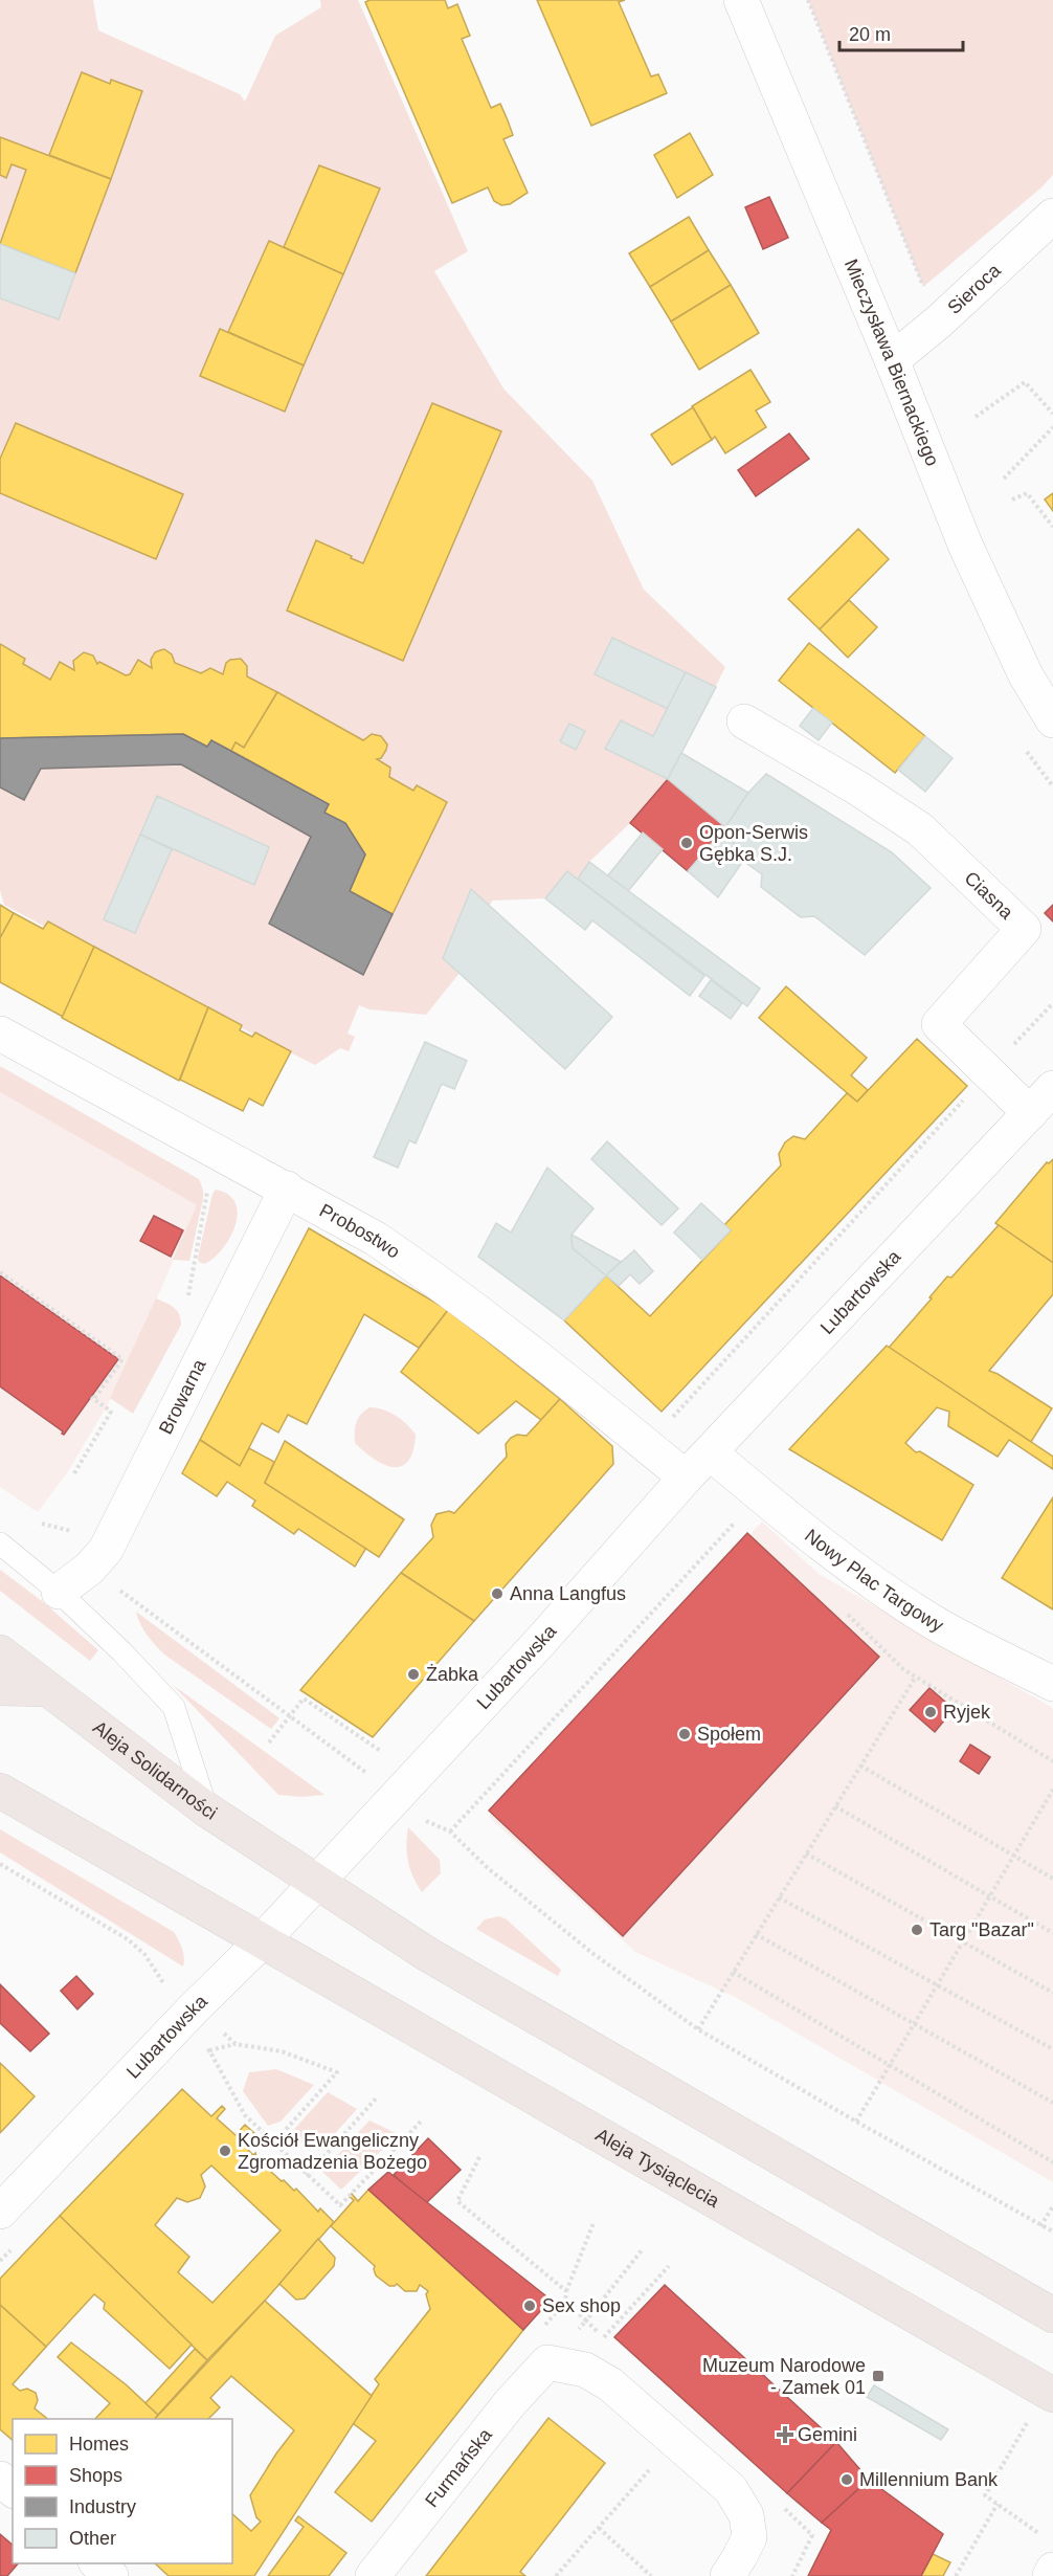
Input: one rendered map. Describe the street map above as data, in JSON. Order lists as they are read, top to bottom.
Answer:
{
  "streets": {
    "main road": ["Aleja Solidarności", "Aleja Tysiąclecia"],
    "street": [
      "Sieroca",
      "Mieczysława Biernackiego",
      "Ciasna",
      "Probostwo",
      "Lubartowska",
      "Browarna",
      "Nowy Plac Targowy",
      "Furmańska"
    ]
  },
  "crossings": [
    ["Sieroca", "Mieczysława Biernackiego"],
    ["Ciasna", "Lubartowska"],
    ["Probostwo", "Lubartowska"],
    ["Probostwo", "Browarna"],
    ["Lubartowska", "Nowy Plac Targowy"],
    ["Lubartowska", "Aleja Solidarności"],
    ["Lubartowska", "Aleja Tysiąclecia"]
  ],
  "places": {
    "other": [
      "Opon-Serwis Gębka S.J.",
      "Anna Langfus",
      "Żabka",
      "Ryjek",
      "Społem",
      "Targ \"Bazar\"",
      "Kościół Ewangeliczny Zgromadzenia Bożego",
      "Sex shop",
      "Millennium Bank"
    ],
    "transit": ["Muzeum Narodowe - Zamek 01"],
    "health": ["Gemini"]
  },
  "legend": [
    "Homes",
    "Shops",
    "Industry",
    "Other"
  ],
  "scale_bar": "20 m"
}
